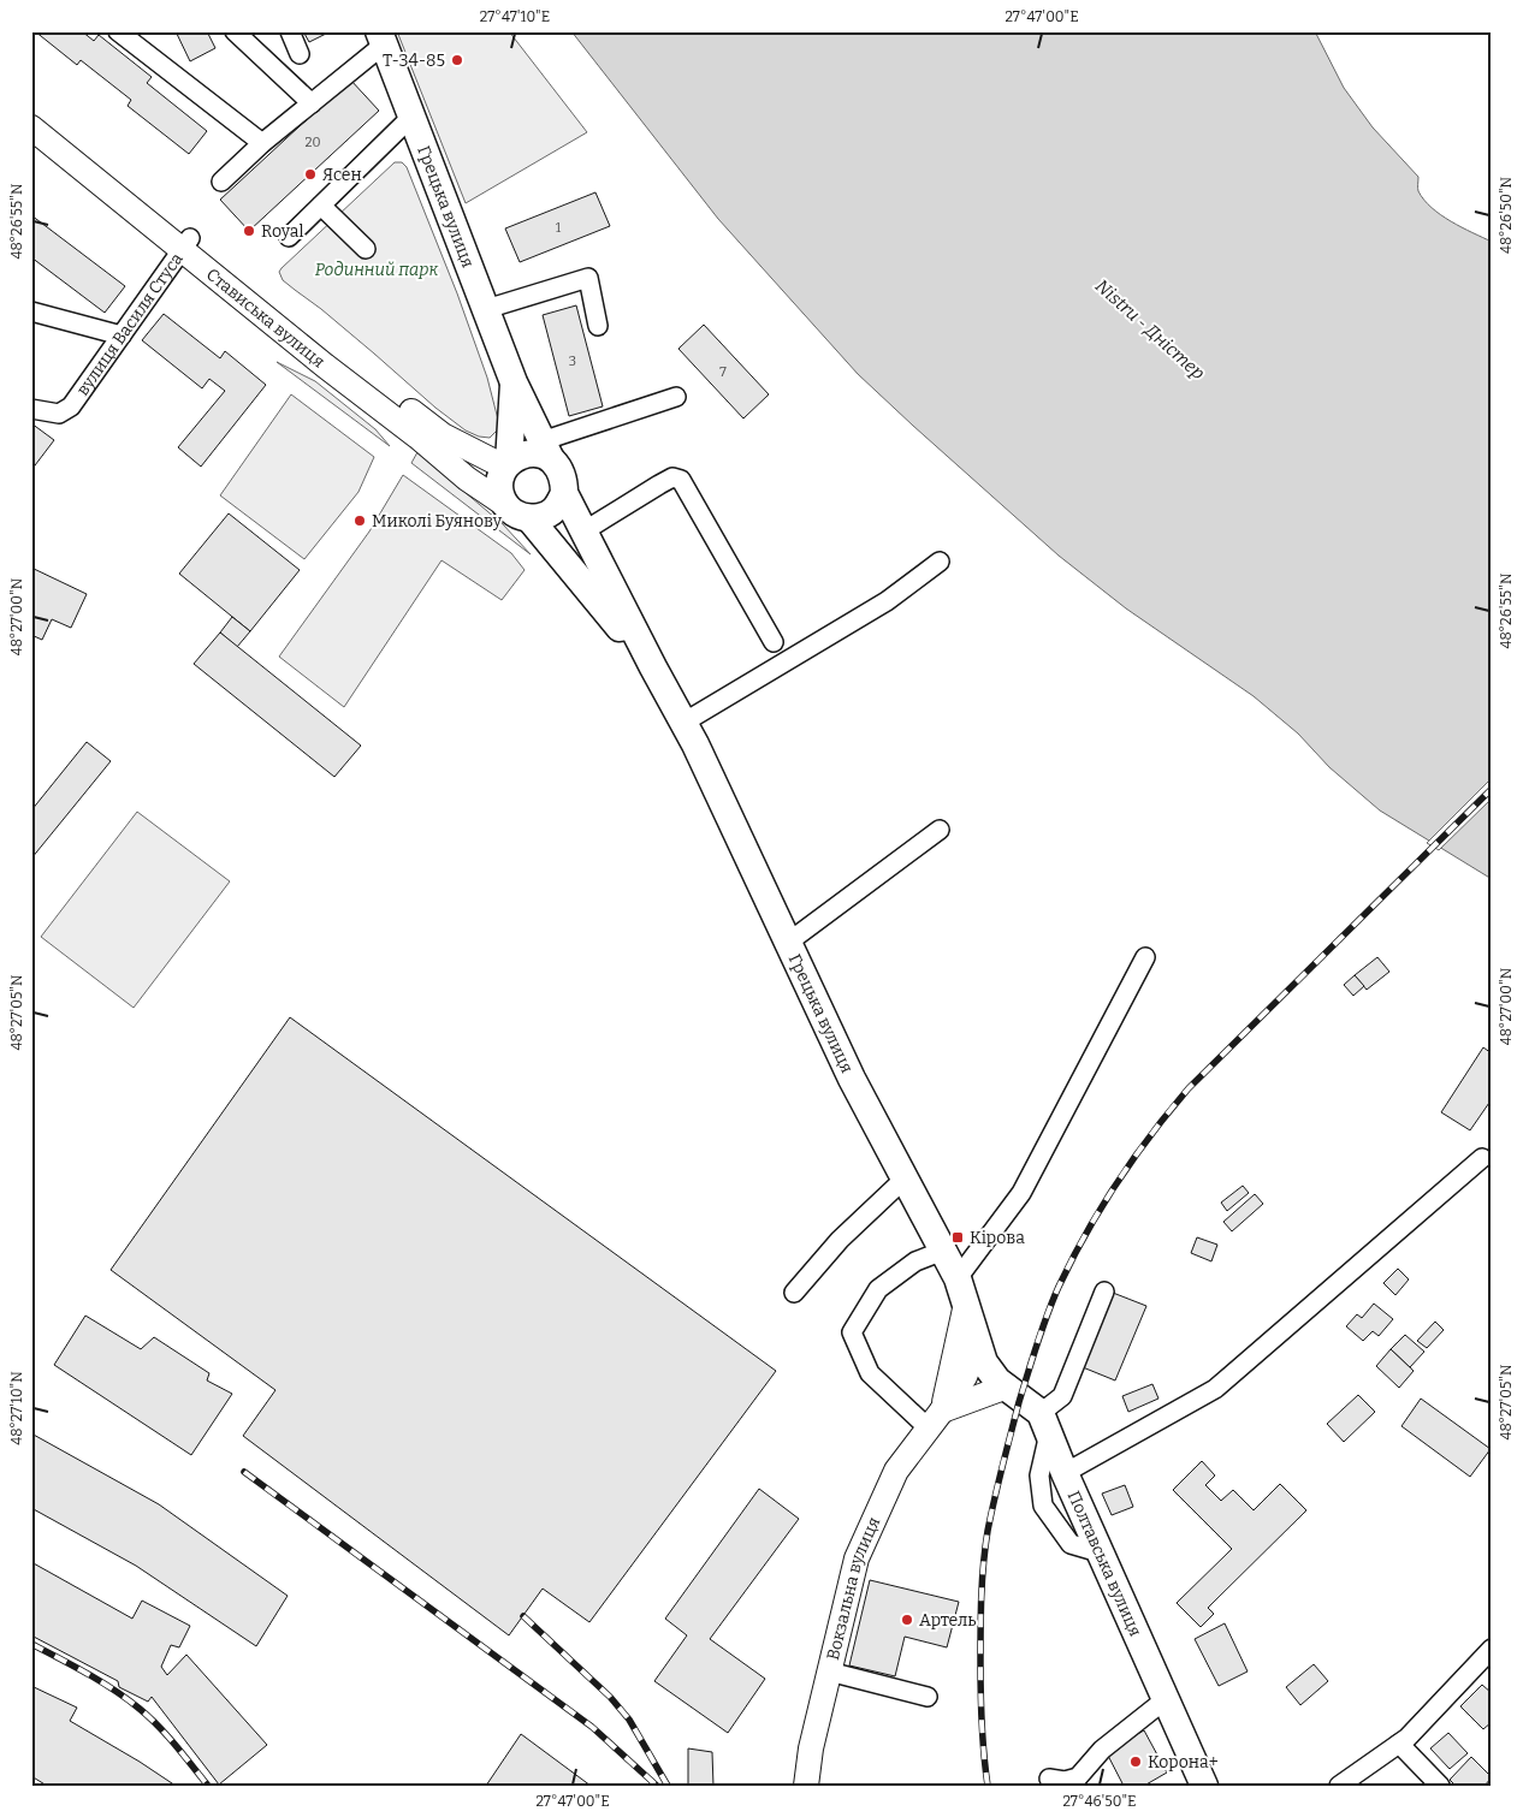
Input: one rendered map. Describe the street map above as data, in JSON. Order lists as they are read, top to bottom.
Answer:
{
  "streets": {
    "highway": ["Грецька вулиця", "Полтавська вулиця"],
    "main road": ["Стависька вулиця", "Вокзальна вулиця"],
    "street": ["вулиця Василя Стуса"]
  },
  "crossings": [
    ["Грецька вулиця", "Стависька вулиця"],
    ["Грецька вулиця", "Вокзальна вулиця"],
    ["Стависька вулиця", "вулиця Василя Стуса"]
  ],
  "water": ["Nistru - Дністер"],
  "parks": ["Родинний парк"],
  "places": {
    "other": [
      "Т-34-85",
      "Ясен",
      "Royal",
      "Миколі Буянову",
      "Артель",
      "Корона+"
    ],
    "transit": ["Кірова"]
  },
  "house_numbers": [
    "20",
    "1",
    "3",
    "7"
  ],
  "coordinates": [
    "27°47'10\"E",
    "27°47'00\"E",
    "48°26'50\"N",
    "48°26'55\"N",
    "48°27'00\"N",
    "48°27'05\"N",
    "48°27'10\"N",
    "27°46'50\"E"
  ]
}
